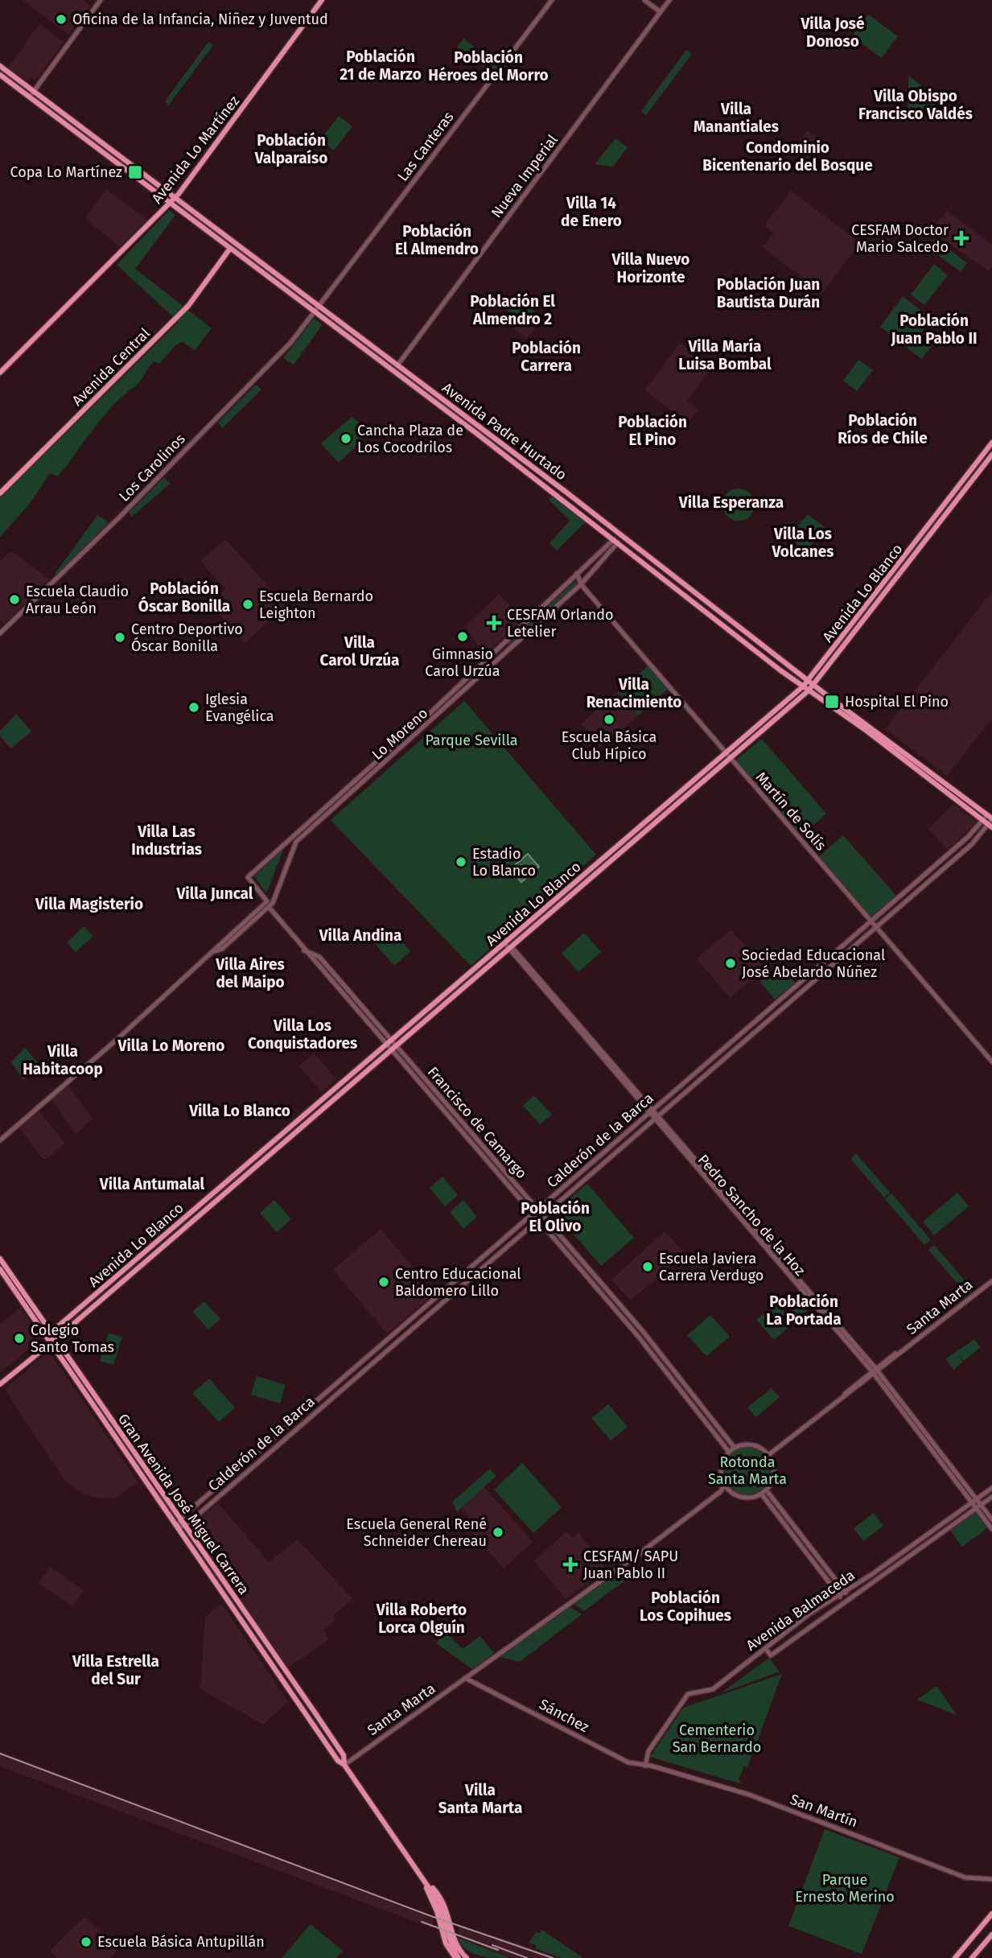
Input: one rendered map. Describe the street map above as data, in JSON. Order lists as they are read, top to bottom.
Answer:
{
  "streets": {
    "main road": [
      "Avenida Lo Martínez",
      "Avenida Central",
      "Avenida Padre Hurtado",
      "Avenida Lo Blanco",
      "Gran Avenida José Miguel Carrera"
    ],
    "street": [
      "Las Canteras",
      "Nueva Imperial",
      "Los Carolinos",
      "Lo Moreno",
      "Martín de Solís",
      "Francisco de Camargo",
      "Calderón de la Barca",
      "Pedro Sancho de la Hoz",
      "Santa Marta",
      "Avenida Balmaceda",
      "Sánchez",
      "San Martín"
    ]
  },
  "crossings": [
    ["Las Canteras", "Avenida Padre Hurtado"],
    ["Las Canteras", "Los Carolinos"],
    ["Avenida Lo Martínez", "Avenida Padre Hurtado"],
    ["Nueva Imperial", "Avenida Padre Hurtado"],
    ["Avenida Central", "Avenida Padre Hurtado"],
    ["Avenida Padre Hurtado", "Los Carolinos"],
    ["Avenida Padre Hurtado", "Avenida Lo Blanco"],
    ["Avenida Padre Hurtado", "Lo Moreno"],
    ["Avenida Padre Hurtado", "Calderón de la Barca"],
    ["Avenida Lo Blanco", "Martín de Solís"],
    ["Avenida Lo Blanco", "Francisco de Camargo"],
    ["Avenida Lo Blanco", "Pedro Sancho de la Hoz"],
    ["Avenida Lo Blanco", "Gran Avenida José Miguel Carrera"],
    ["Lo Moreno", "Martín de Solís"],
    ["Lo Moreno", "Francisco de Camargo"],
    ["Martín de Solís", "Calderón de la Barca"],
    ["Francisco de Camargo", "Calderón de la Barca"],
    ["Francisco de Camargo", "Santa Marta"],
    ["Calderón de la Barca", "Pedro Sancho de la Hoz"],
    ["Calderón de la Barca", "Gran Avenida José Miguel Carrera"],
    ["Pedro Sancho de la Hoz", "Santa Marta"],
    ["Pedro Sancho de la Hoz", "Avenida Balmaceda"],
    ["Santa Marta", "Gran Avenida José Miguel Carrera"],
    ["Santa Marta", "Sánchez"],
    ["Avenida Balmaceda", "Sánchez"],
    ["Avenida Balmaceda", "San Martín"],
    ["Sánchez", "San Martín"]
  ],
  "districts": [
    "Villa José Donoso",
    "Población 21 de Marzo",
    "Población Héroes del Morro",
    "Villa Obispo Francisco Valdés",
    "Villa Manantiales",
    "Población Valparaíso",
    "Condominio Bicentenario del Bosque",
    "Villa 14 de Enero",
    "Población El Almendro",
    "Villa Nuevo Horizonte",
    "Población Juan Bautista Durán",
    "Población El Almendro 2",
    "Población Juan Pablo II",
    "Villa María Luisa Bombal",
    "Población Carrera",
    "Población Ríos de Chile",
    "Población El Pino",
    "Villa Esperanza",
    "Villa Los Volcanes",
    "Población Óscar Bonilla",
    "Villa Carol Urzúa",
    "Villa Renacimiento",
    "Villa Las Industrias",
    "Villa Juncal",
    "Villa Magisterio",
    "Villa Andina",
    "Villa Aires del Maipo",
    "Villa Los Conquistadores",
    "Villa Lo Moreno",
    "Villa Habitacoop",
    "Villa Lo Blanco",
    "Villa Antumalal",
    "Población El Olivo",
    "Población La Portada",
    "Población Los Copihues",
    "Villa Roberto Lorca Olguín",
    "Villa Estrella del Sur",
    "Villa Santa Marta"
  ],
  "parks": [
    "Parque Sevilla",
    "Rotonda Santa Marta",
    "Cementerio San Bernardo",
    "Parque Ernesto Merino"
  ],
  "places": {
    "other": [
      "Oficina de la Infancia, Niñez y Juventud",
      "Cancha Plaza de Los Cocodrilos",
      "Escuela Claudio Arrau León",
      "Escuela Bernardo Leighton",
      "Gimnasio Carol Urzúa",
      "Centro Deportivo Óscar Bonilla",
      "Iglesia Evangélica",
      "Escuela Básica Club Hípico",
      "Estadio Lo Blanco",
      "Sociedad Educacional José Abelardo Núñez",
      "Escuela Javiera Carrera Verdugo",
      "Centro Educacional Baldomero Lillo",
      "Colegio Santo Tomas",
      "Escuela General René Schneider Chereau",
      "Escuela Básica Antupillán"
    ],
    "transit": ["Copa Lo Martínez", "Hospital El Pino"],
    "health": ["CESFAM Doctor Mario Salcedo", "CESFAM Orlando Letelier", "CESFAM/ SAPU Juan Pablo II"]
  }
}
